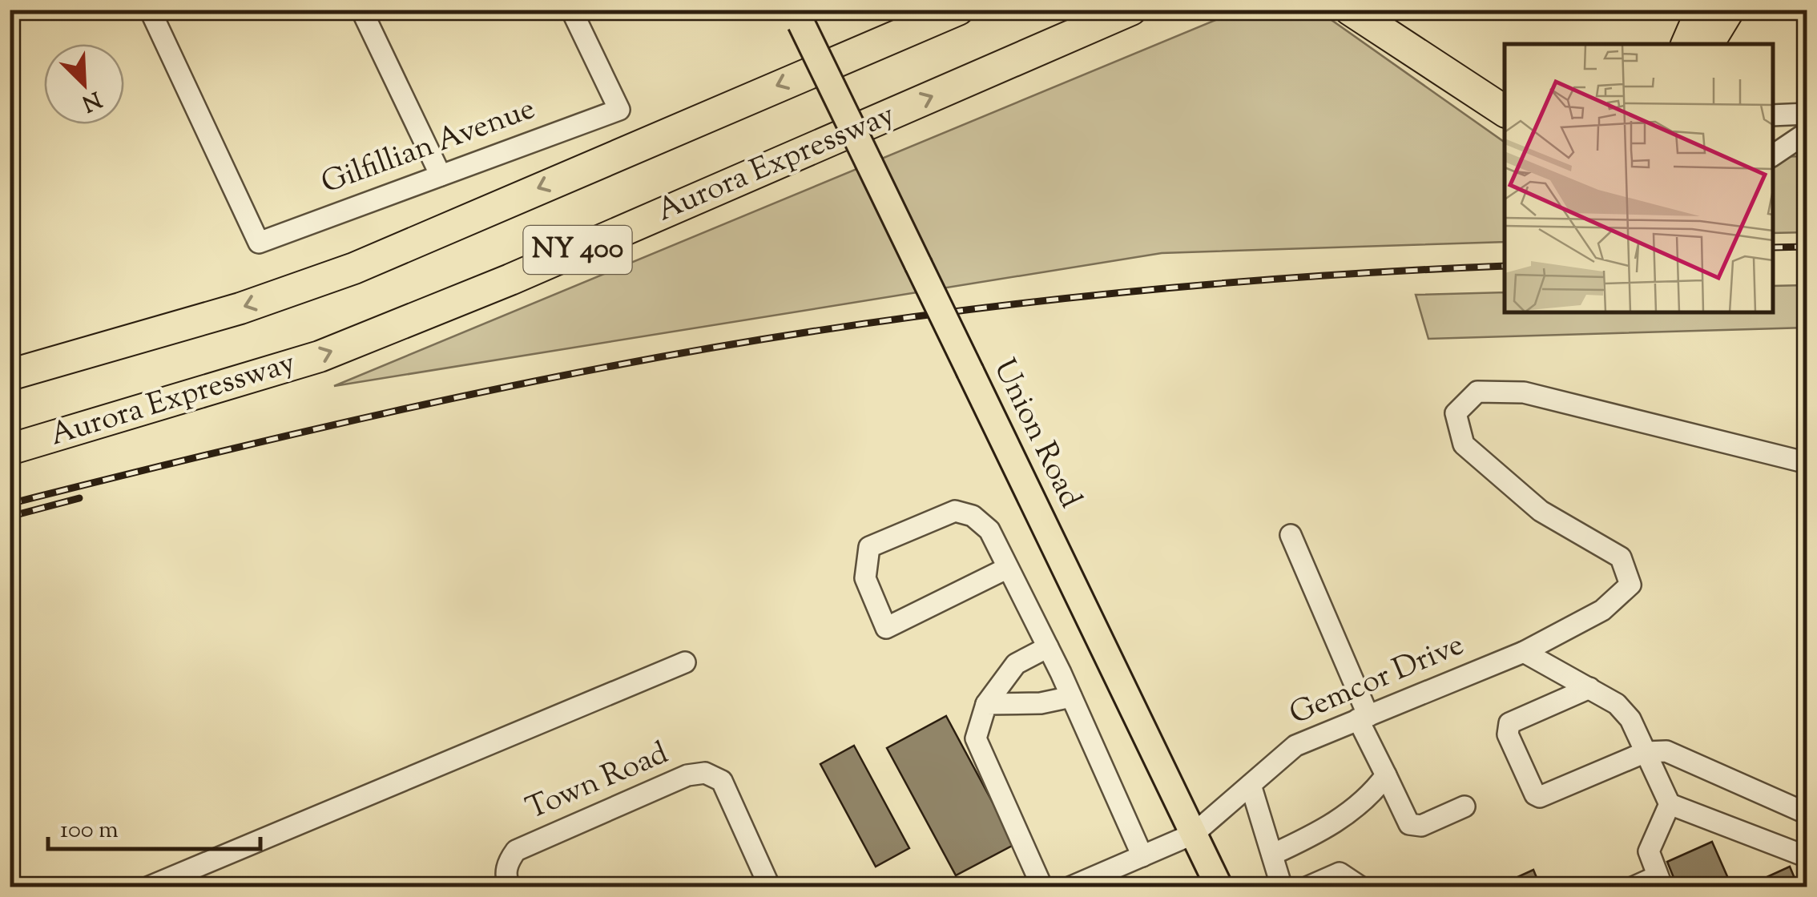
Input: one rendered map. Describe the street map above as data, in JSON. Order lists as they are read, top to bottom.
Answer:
{
  "streets": {
    "highway": ["Aurora Expressway", "NY 400"],
    "main road": ["Union Road"],
    "street": ["Gilfillian Avenue", "Gemcor Drive", "Town Road"]
  },
  "crossings": [
    ["Union Road", "Gemcor Drive"]
  ],
  "scale_bar": "100 m",
  "north": "bottom right"
}
